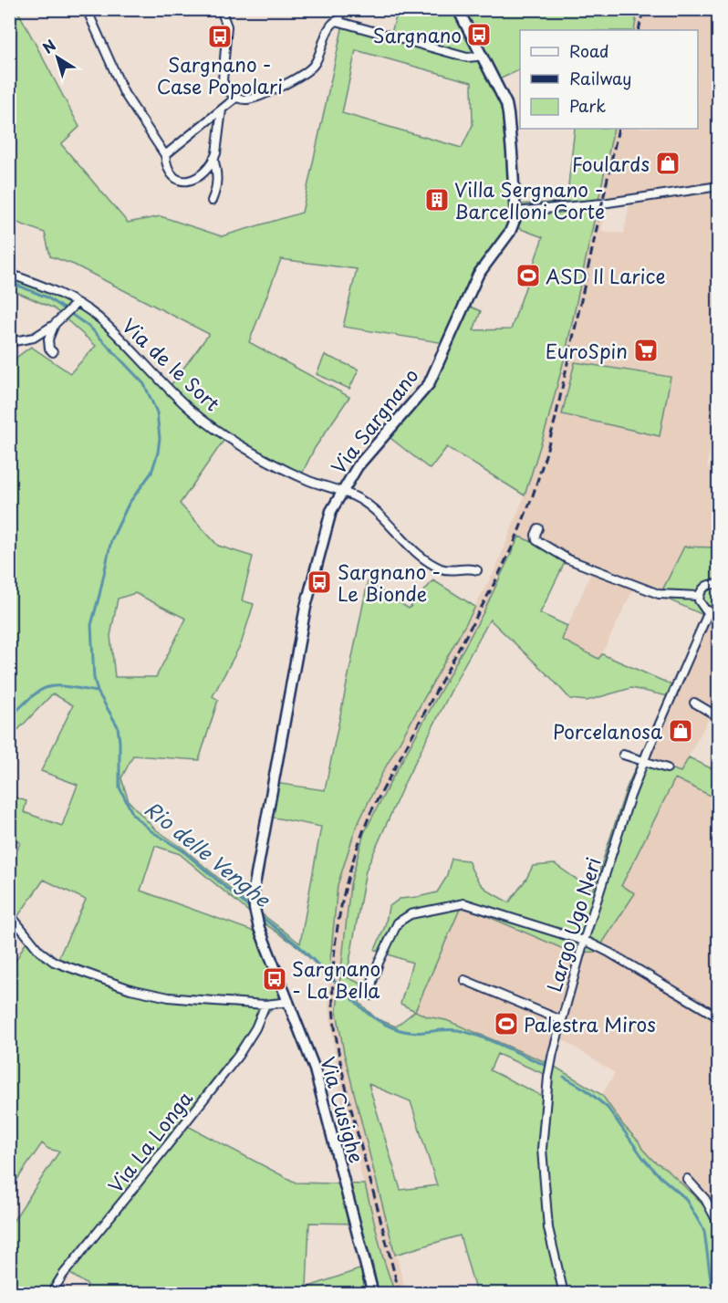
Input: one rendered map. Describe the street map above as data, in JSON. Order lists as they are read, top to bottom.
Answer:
{
  "streets": {
    "street": [
      "Via de le Sort",
      "Via Sargnano",
      "Largo Ugo Neri",
      "Via Cusighe",
      "Via La Longa"
    ]
  },
  "crossings": [
    ["Via de le Sort", "Via Sargnano"],
    ["Via Sargnano", "Via Cusighe"]
  ],
  "water": ["Rio delle Venghe"],
  "places": {
    "bus stop": [
      "Sargnano",
      "Sargnano - Case Popolari",
      "Sargnano - Le Bionde",
      "Sargnano - La Bella"
    ],
    "shop": ["Foulards", "Porcelanosa"],
    "building": ["Villa Sergnano - Barcelloni Corte"],
    "sports": ["ASD Il Larice", "Palestra Miros"],
    "supermarket": ["EuroSpin"]
  },
  "legend": ["Road", "Railway", "Park"],
  "north": "top left"
}
